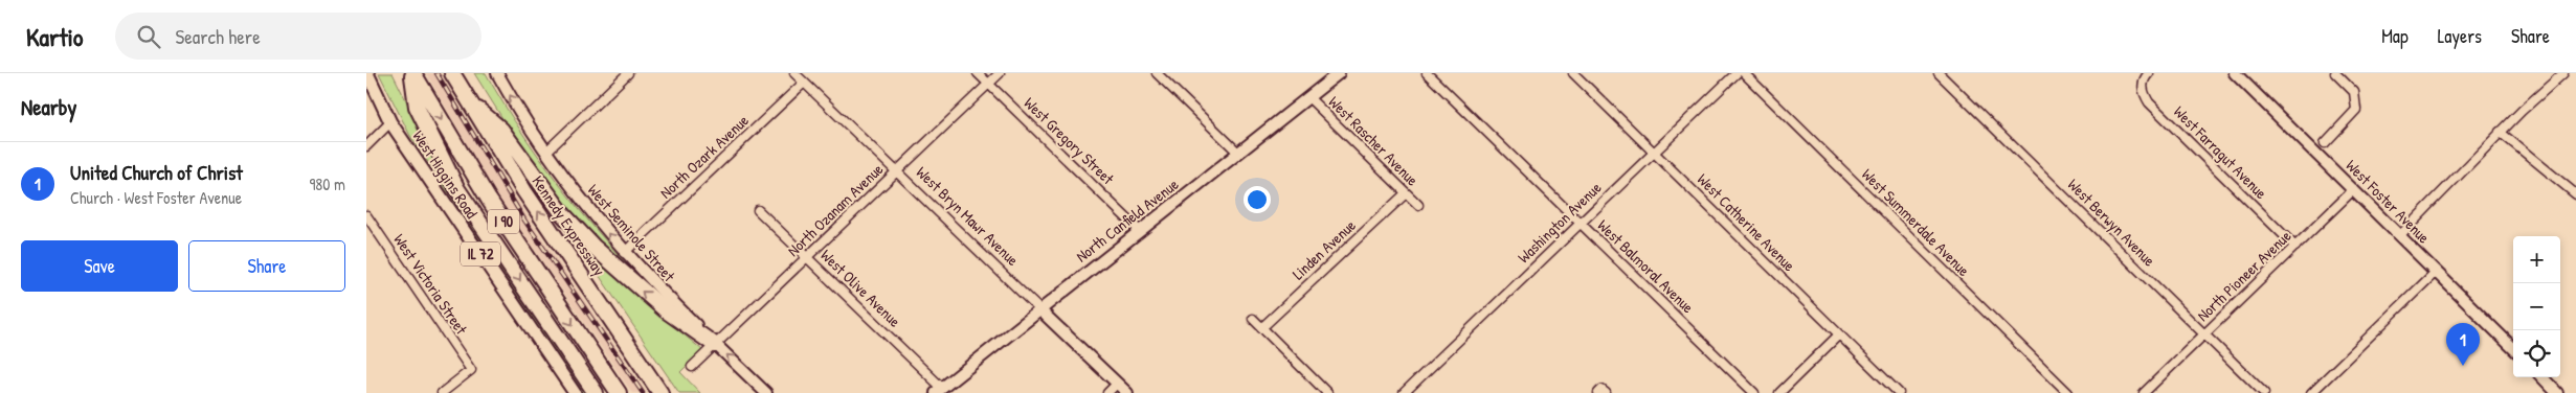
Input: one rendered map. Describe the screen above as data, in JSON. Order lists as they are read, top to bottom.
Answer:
{
  "streets": {
    "highway": ["I 90", "Kennedy Expressway"],
    "main road": ["West Higgins Road", "IL 72"],
    "street": [
      "West Gregory Street",
      "West Rascher Avenue",
      "West Farragut Avenue",
      "North Ozark Avenue",
      "West Foster Avenue",
      "North Ozanam Avenue",
      "West Bryn Mawr Avenue",
      "North Canfield Avenue",
      "Washington Avenue",
      "West Catherine Avenue",
      "West Summerdale Avenue",
      "West Berwyn Avenue",
      "West Seminole Street",
      "Linden Avenue",
      "West Balmoral Avenue",
      "North Pioneer Avenue",
      "West Victoria Street",
      "West Olive Avenue"
    ]
  },
  "crossings": [
    ["West Gregory Street", "North Ozanam Avenue"],
    ["West Gregory Street", "North Canfield Avenue"],
    ["West Rascher Avenue", "North Canfield Avenue"],
    ["West Rascher Avenue", "Linden Avenue"],
    ["West Farragut Avenue", "North Pioneer Avenue"],
    ["North Ozark Avenue", "West Bryn Mawr Avenue"],
    ["North Ozark Avenue", "West Seminole Street"],
    ["West Foster Avenue", "North Pioneer Avenue"],
    ["North Ozanam Avenue", "West Bryn Mawr Avenue"],
    ["North Ozanam Avenue", "West Seminole Street"],
    ["North Ozanam Avenue", "West Olive Avenue"],
    ["West Bryn Mawr Avenue", "North Canfield Avenue"],
    ["North Canfield Avenue", "West Olive Avenue"],
    ["Washington Avenue", "West Catherine Avenue"],
    ["Washington Avenue", "West Balmoral Avenue"],
    ["West Berwyn Avenue", "North Pioneer Avenue"]
  ],
  "one_way": ["West Seminole Street"],
  "page": {
    "header": "Kartio",
    "search": "Search here",
    "nav": ["Map", "Layers", "Share"],
    "heading": "Nearby",
    "list": [
      {
        "mark": "1",
        "name": "United Church of Christ",
        "note": "Church · West Foster Avenue",
        "value": "980 m"
      }
    ],
    "buttons": ["Save", "Share"],
    "map_buttons": ["+", "−"],
    "pins": "1"
  }
}
